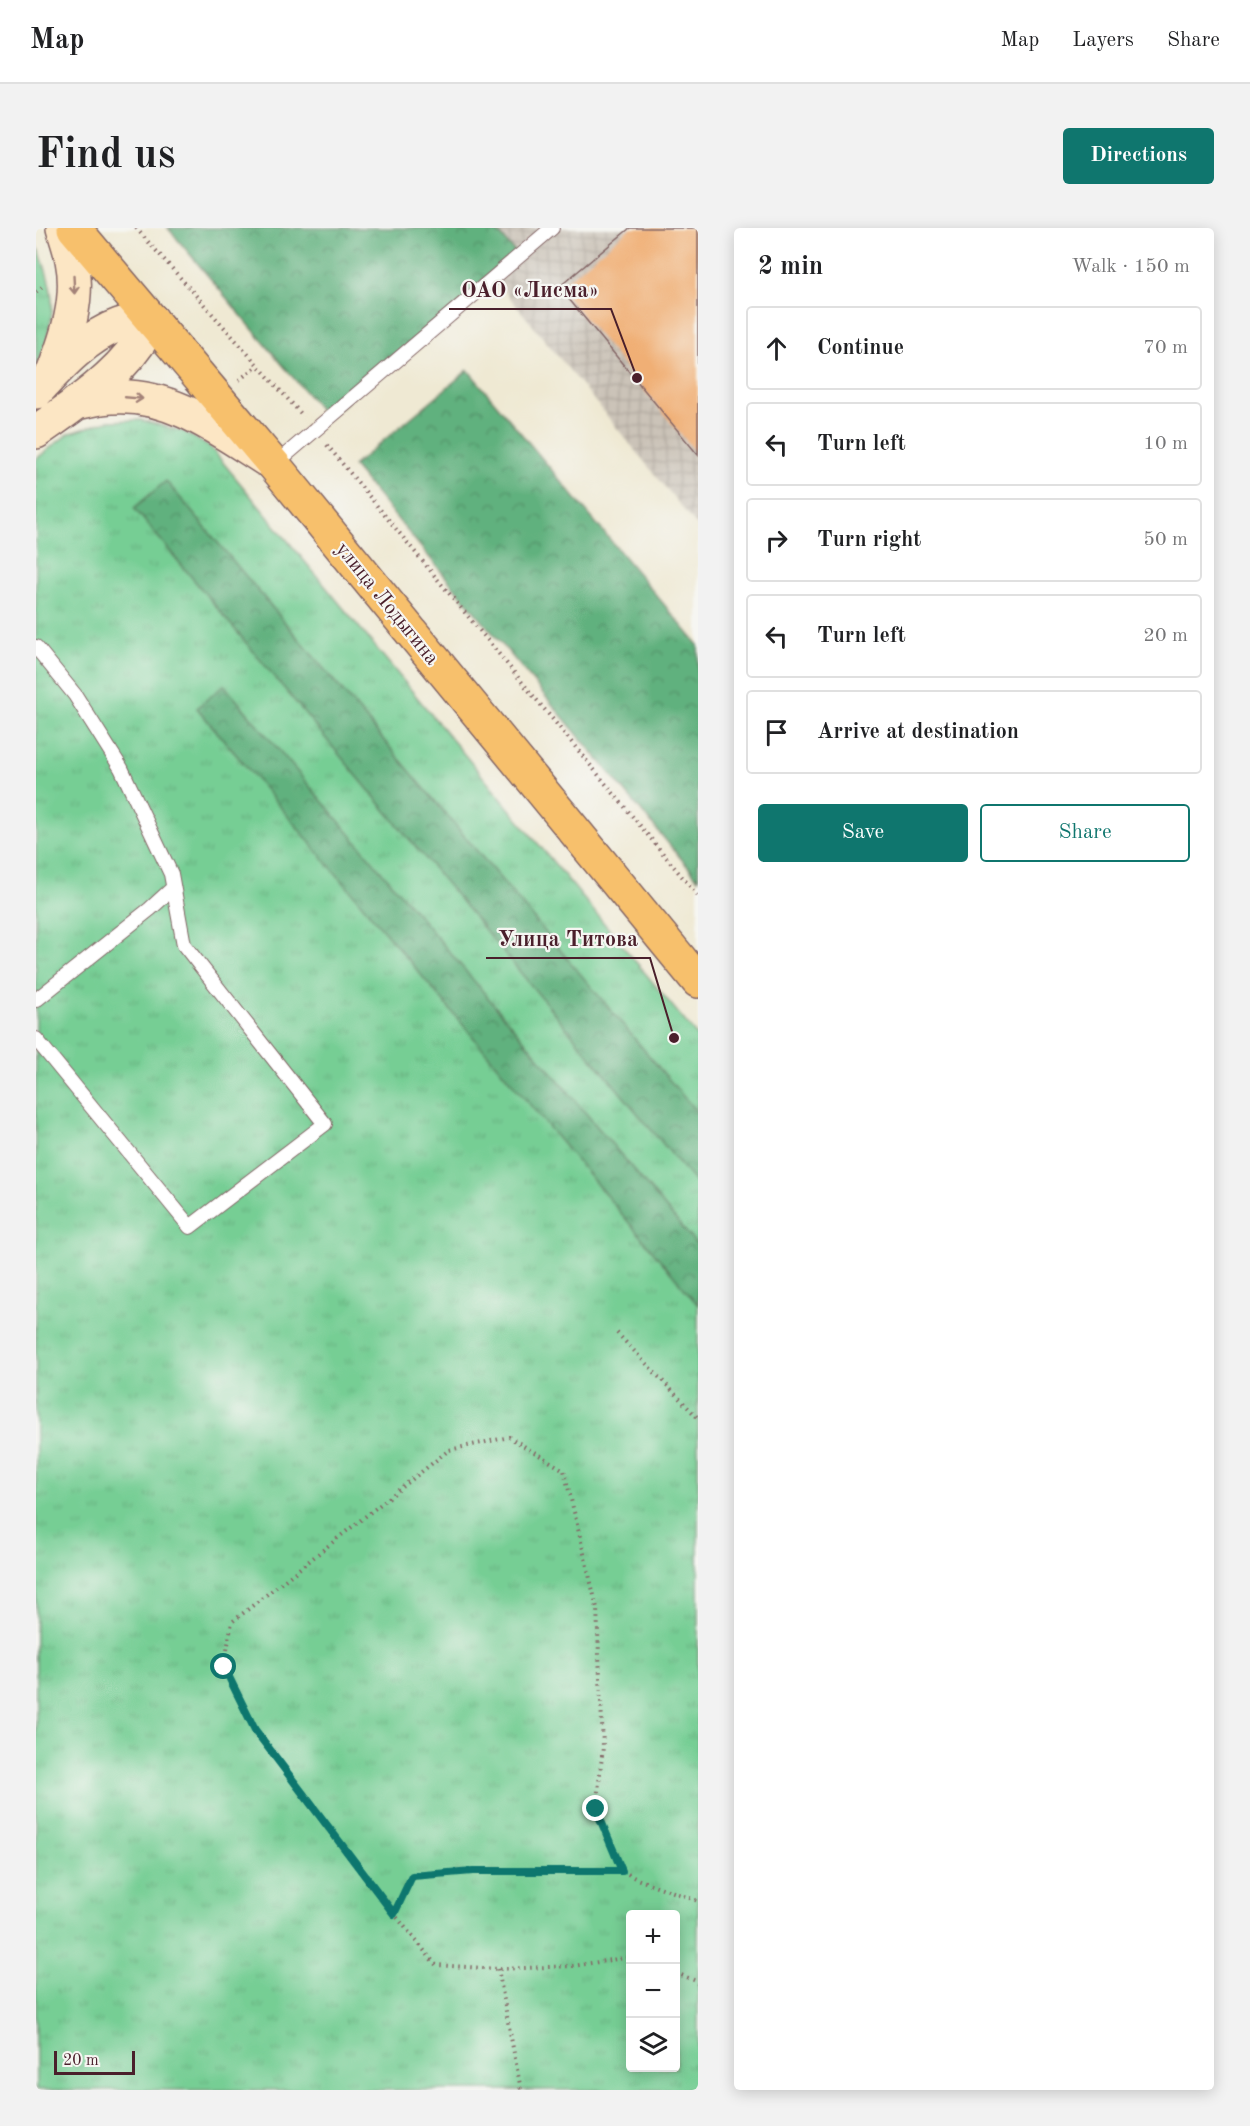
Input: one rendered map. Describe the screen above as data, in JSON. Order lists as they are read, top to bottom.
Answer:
{
  "streets": {
    "main road": ["улица Лодыгина"]
  },
  "places": ["ОАО «Лисма»", "Улица Титова"],
  "scale_bar": "20 m",
  "page": {
    "header": "Map",
    "nav": ["Map", "Layers", "Share"],
    "buttons": [
      "Directions",
      ["Save", "Share"]
    ],
    "title": "Find us",
    "heading": ["2 min", "Walk · 150 m"],
    "list": [
      ["Continue", "70 m"],
      ["Turn left", "10 m"],
      ["Turn right", "50 m"],
      ["Turn left", "20 m"],
      "Arrive at destination"
    ],
    "map_buttons": ["+", "−"],
    "scale": "20 m"
  }
}
